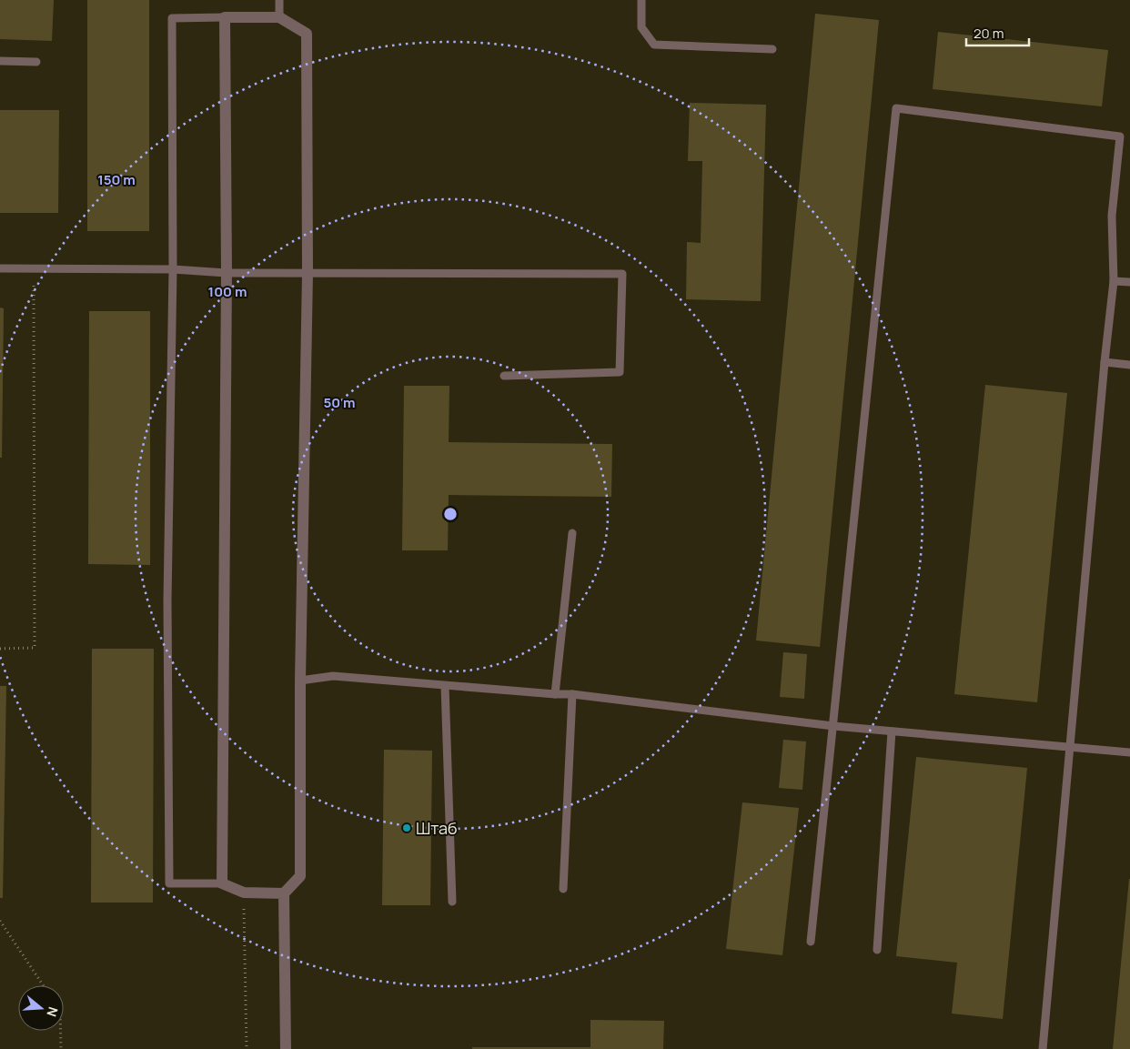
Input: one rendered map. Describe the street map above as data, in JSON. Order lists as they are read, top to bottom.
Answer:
{
  "places": ["Штаб"],
  "scale_bar": "20 m",
  "north": "right",
  "rings": ["150 m", "100 m", "50 m"]
}
